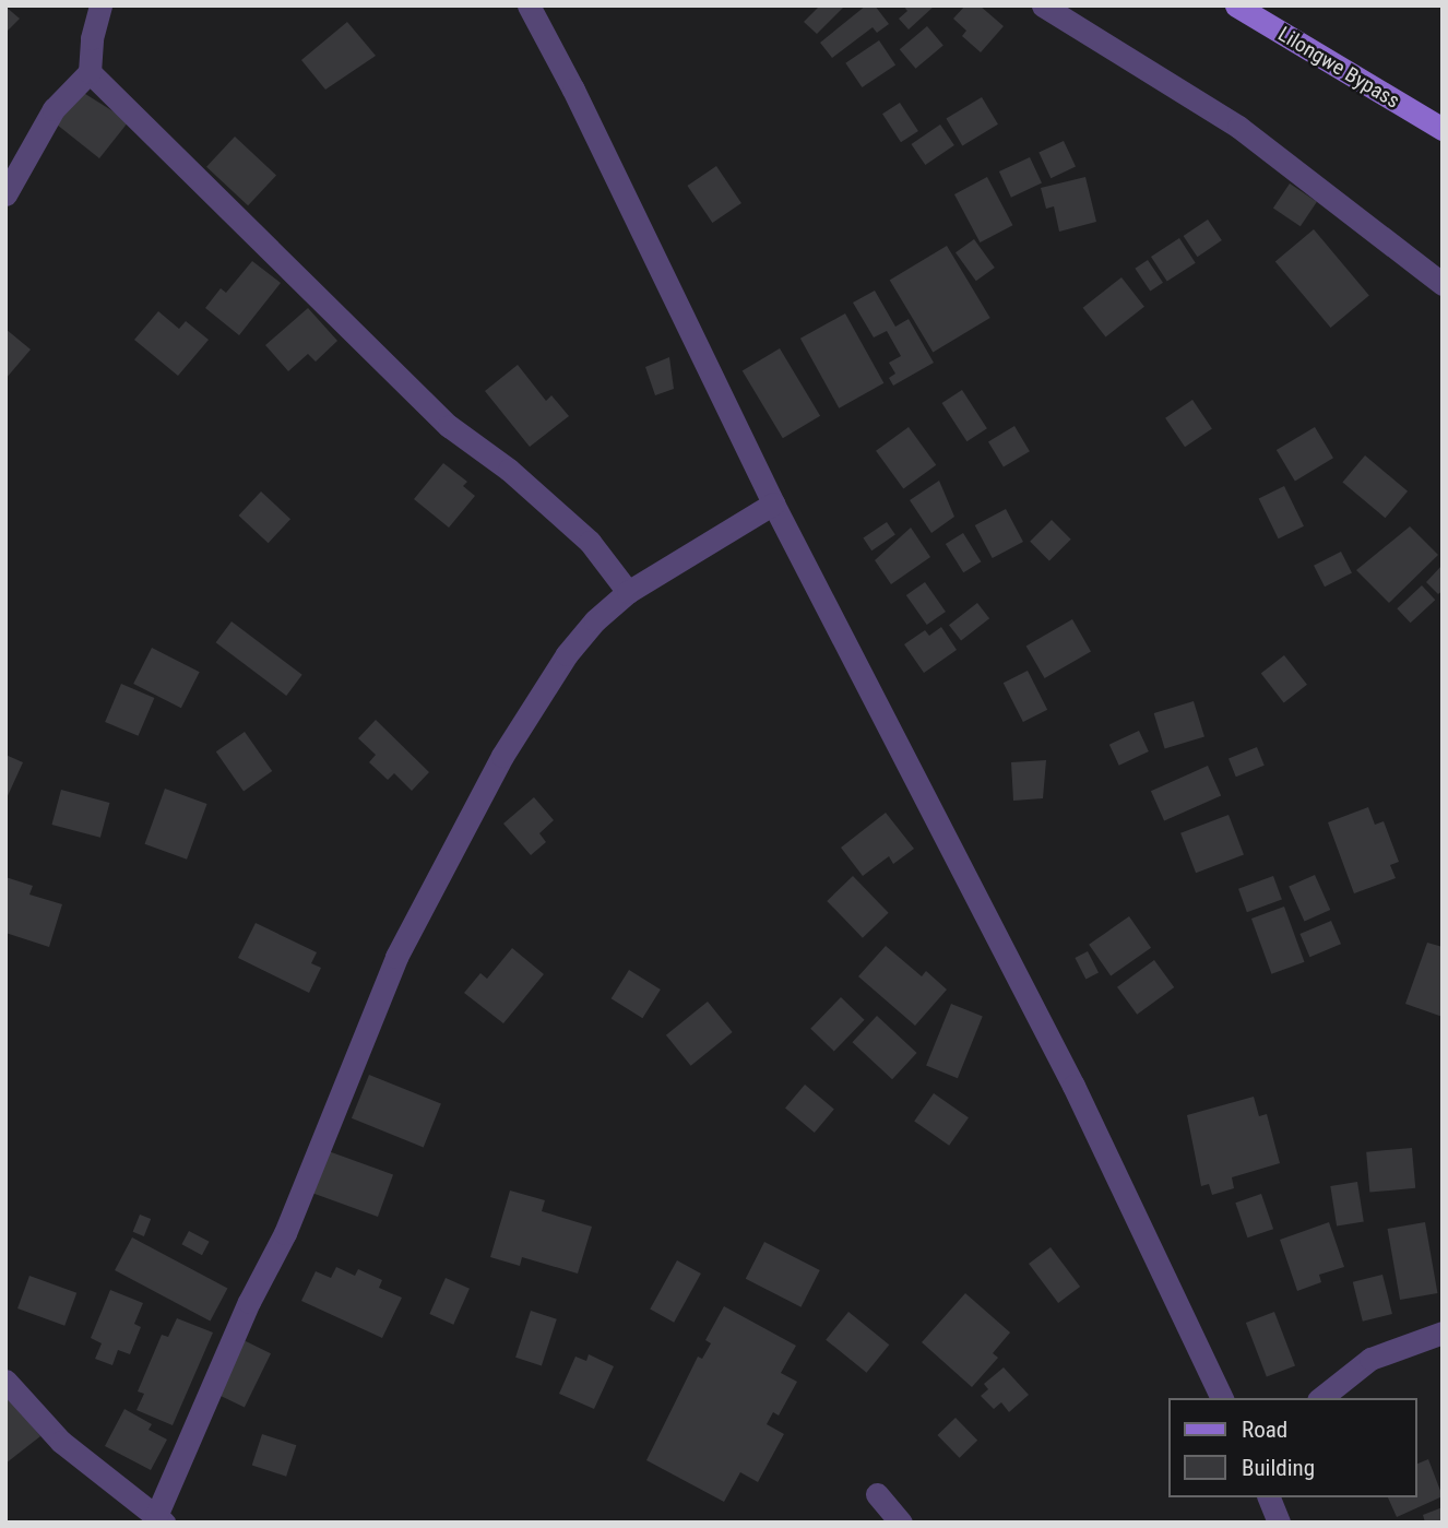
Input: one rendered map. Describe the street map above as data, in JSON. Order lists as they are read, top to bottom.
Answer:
{
  "streets": {
    "main road": ["Lilongwe Bypass"]
  },
  "legend": ["Road", "Building"]
}
